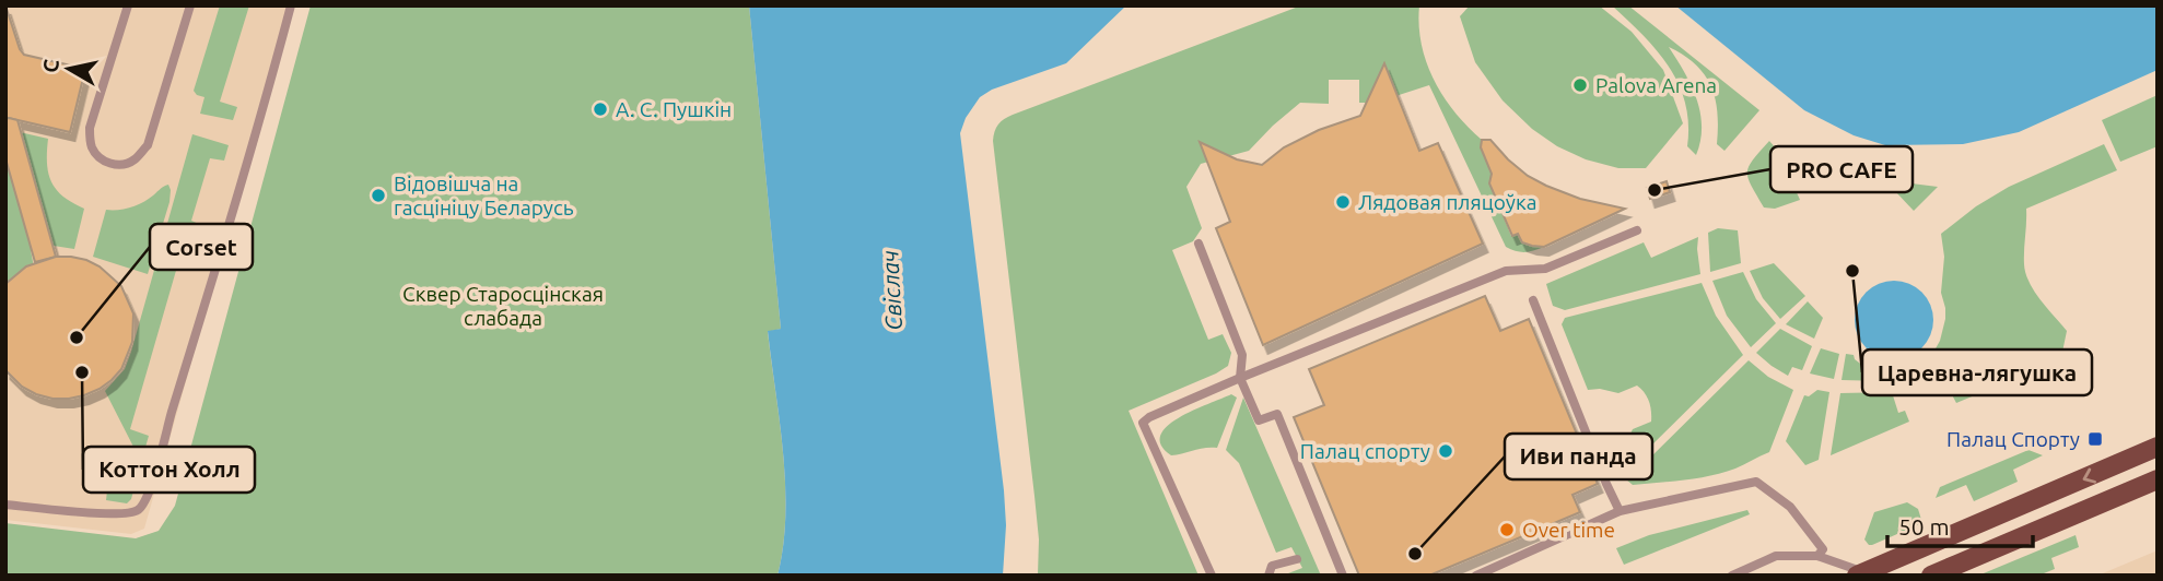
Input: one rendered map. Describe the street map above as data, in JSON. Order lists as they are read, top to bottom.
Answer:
{
  "water": ["Свіслач"],
  "parks": ["Сквер Старосцінская слабада"],
  "places": {
    "other": [
      "Palova Arena",
      "А. С. Пушкін",
      "PRO CAFE",
      "Відовішча на гасцініцу Беларусь",
      "Лядовая пляцоўка",
      "Царевна-лягушка",
      "Corset",
      "Коттон Холл",
      "Палац спорту",
      "Over time",
      "Иви панда"
    ],
    "transit": ["Палац Спорту"]
  },
  "scale_bar": "50 m",
  "north": "left"
}
